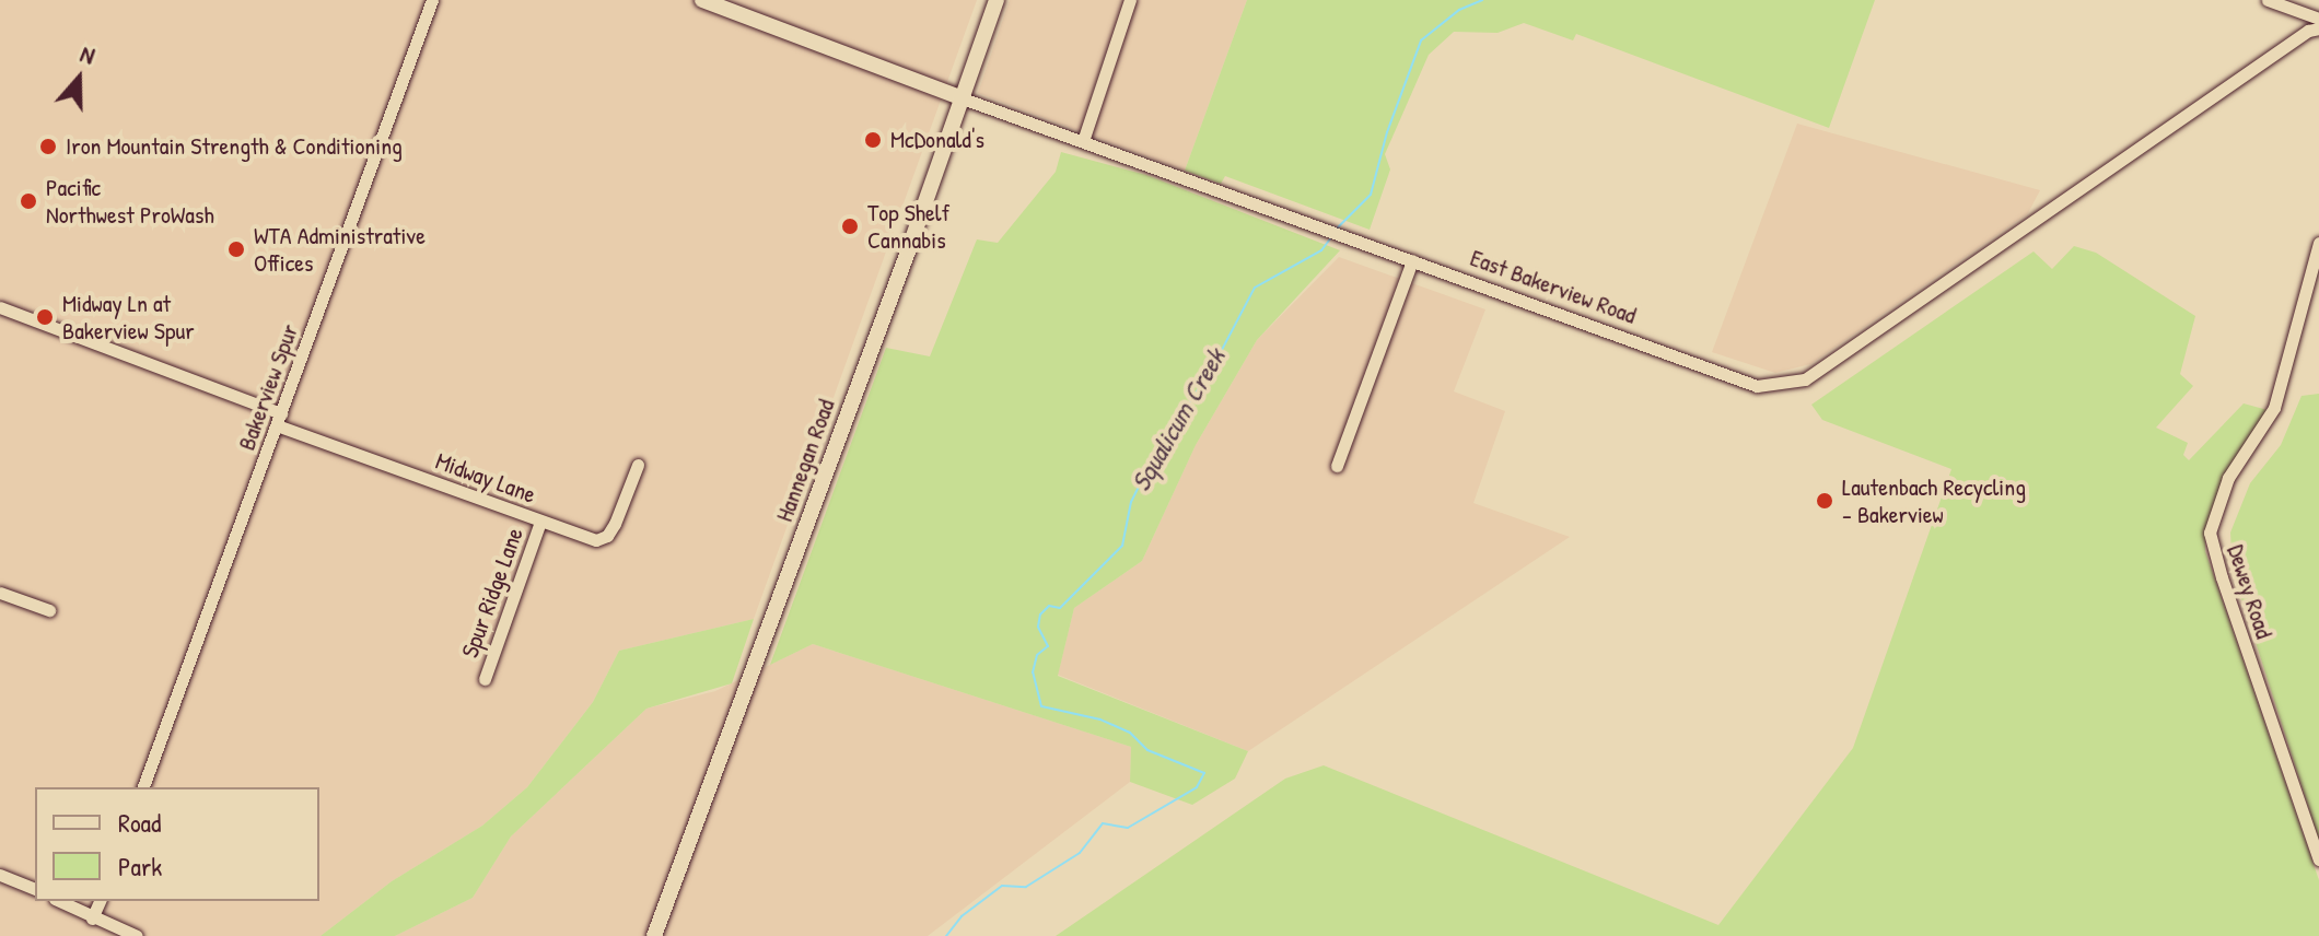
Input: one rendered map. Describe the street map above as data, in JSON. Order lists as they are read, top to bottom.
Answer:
{
  "streets": {
    "main road": ["East Bakerview Road", "Hannegan Road"],
    "street": [
      "Bakerview Spur",
      "Midway Lane",
      "Dewey Road",
      "Spur Ridge Lane"
    ]
  },
  "crossings": [
    ["East Bakerview Road", "Hannegan Road"],
    ["Bakerview Spur", "Midway Lane"],
    ["Midway Lane", "Spur Ridge Lane"]
  ],
  "water": ["Squalicum Creek"],
  "places": [
    "McDonald's",
    "Iron Mountain Strength & Conditioning",
    "Pacific Northwest ProWash",
    "Top Shelf Cannabis",
    "WTA Administrative Offices",
    "Midway Ln at Bakerview Spur",
    "Lautenbach Recycling - Bakerview"
  ],
  "legend": ["Road", "Park"],
  "north": "top"
}
